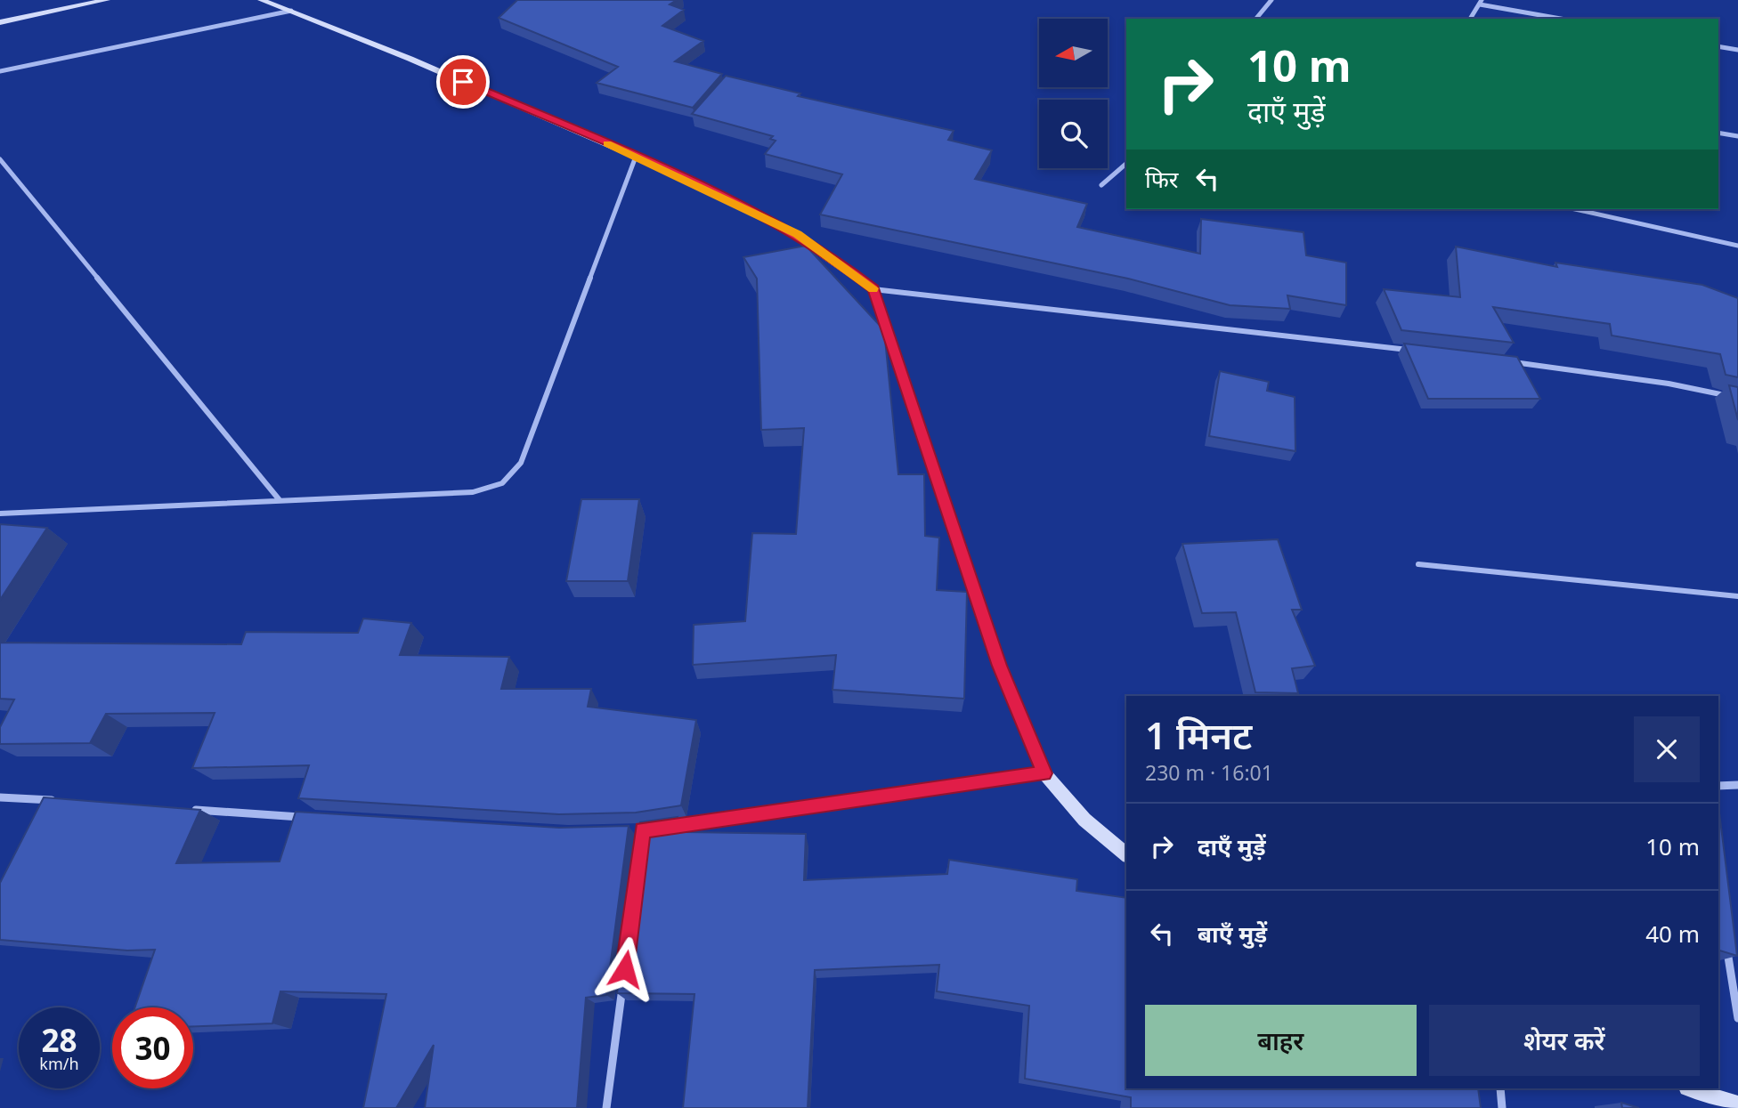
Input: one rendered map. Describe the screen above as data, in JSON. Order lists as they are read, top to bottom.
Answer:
{
  "north": "left",
  "page": {
    "turn": ["10 m", "दाएँ मुड़ें"],
    "then": "फिर",
    "heading": ["1 मिनट", "230 m · 16:01"],
    "list": [
      {
        "name": "दाएँ मुड़ें",
        "value": "10 m"
      },
      {
        "name": "बाएँ मुड़ें",
        "value": "40 m"
      }
    ],
    "buttons": ["बाहर", "शेयर करें"],
    "speed": "28 km/h",
    "limit": "30"
  }
}
